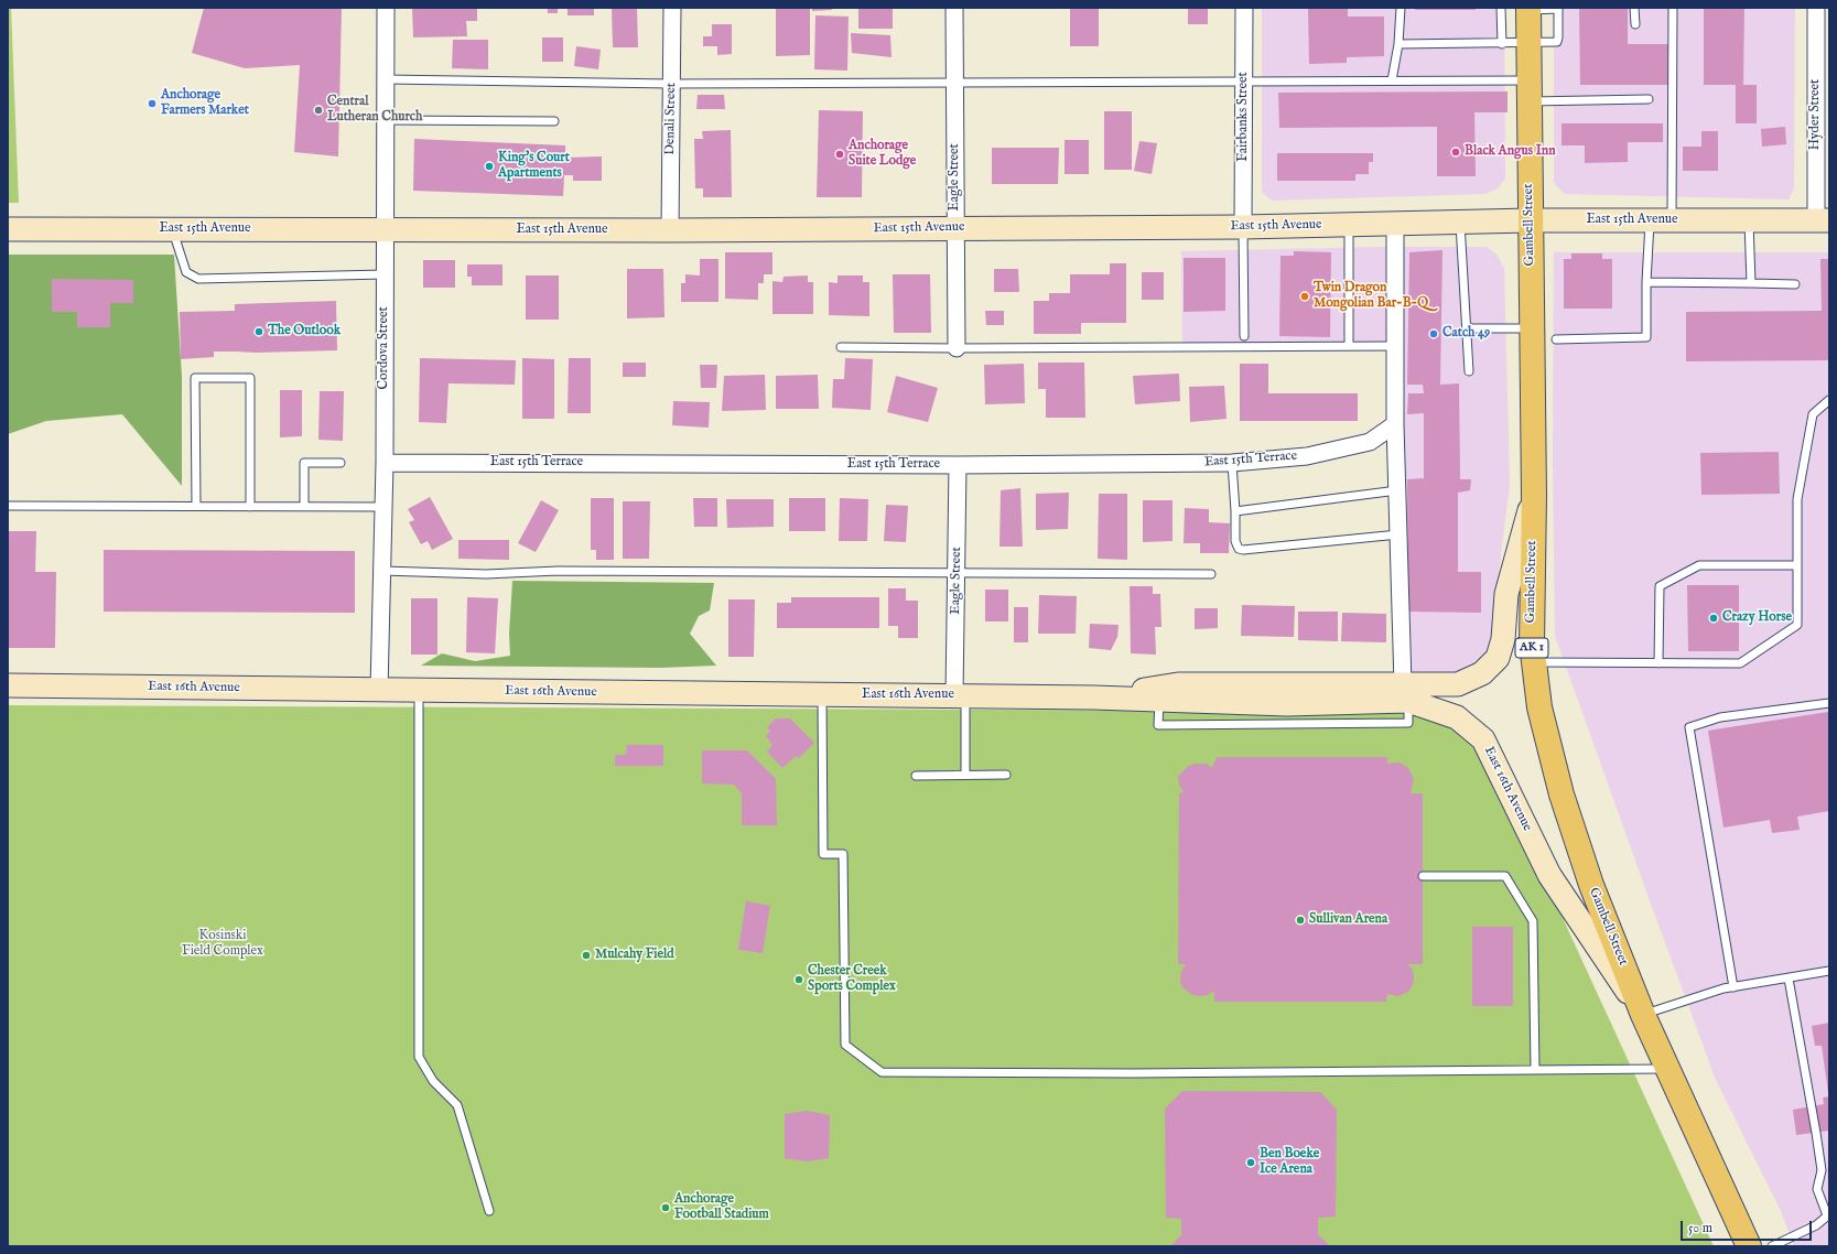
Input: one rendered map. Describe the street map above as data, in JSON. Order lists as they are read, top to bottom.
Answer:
{
  "streets": {
    "highway": ["Gambell Street", "AK 1"],
    "street": [
      "Hyder Street",
      "Fairbanks Street",
      "Denali Street",
      "Eagle Street",
      "East 15th Avenue",
      "Cordova Street",
      "East 15th Terrace",
      "East 16th Avenue"
    ]
  },
  "crossings": [
    ["Hyder Street", "East 15th Avenue"],
    ["Fairbanks Street", "East 15th Avenue"],
    ["Denali Street", "East 15th Avenue"],
    ["Eagle Street", "East 15th Avenue"],
    ["Eagle Street", "East 15th Terrace"],
    ["Eagle Street", "East 16th Avenue"],
    ["East 15th Avenue", "Gambell Street"],
    ["East 15th Avenue", "Cordova Street"],
    ["Gambell Street", "East 16th Avenue"],
    ["Cordova Street", "East 15th Terrace"],
    ["Cordova Street", "East 16th Avenue"]
  ],
  "parks": ["Kosinski Field Complex"],
  "places": [
    "Anchorage Farmers Market",
    "Central Lutheran Church",
    "Black Angus Inn",
    "Anchorage Suite Lodge",
    "King's Court Apartments",
    "Twin Dragon Mongolian Bar-B-Q",
    "The Outlook",
    "Catch 49",
    "Crazy Horse",
    "Sullivan Arena",
    "Mulcahy Field",
    "Chester Creek Sports Complex",
    "Ben Boeke Ice Arena",
    "Anchorage Football Stadium"
  ],
  "scale_bar": "50 m"
}
